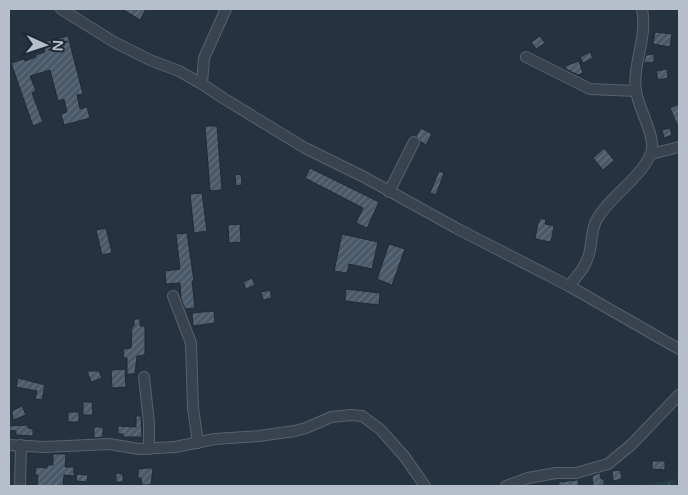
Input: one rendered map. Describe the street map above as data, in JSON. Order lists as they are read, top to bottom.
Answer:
{
  "north": "right"
}
